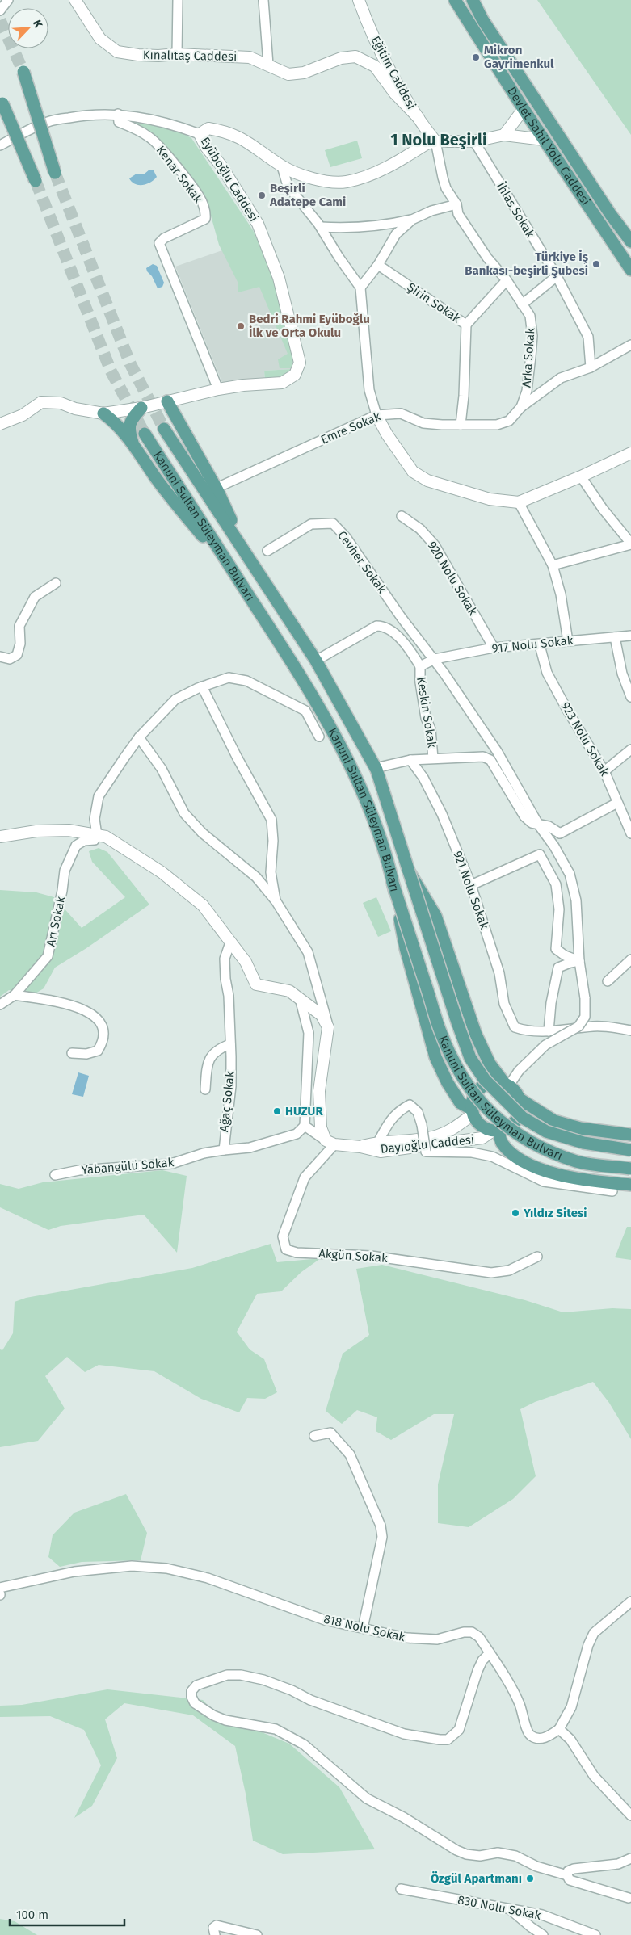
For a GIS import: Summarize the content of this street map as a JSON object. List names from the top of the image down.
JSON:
{
  "streets": {
    "main road": ["Devlet Sahil Yolu Caddesi", "Kanuni Sultan Süleyman Bulvarı"],
    "street": [
      "Kınalıtaş Caddesi",
      "Eğitim Caddesi",
      "Kenar Sokak",
      "Eyüboğlu Caddesi",
      "İhlas Sokak",
      "Şirin Sokak",
      "Arka Sokak",
      "Emre Sokak",
      "Cevher Sokak",
      "920 Nolu Sokak",
      "917 Nolu Sokak",
      "Keskin Sokak",
      "923 Nolu Sokak",
      "921 Nolu Sokak",
      "Arı Sokak",
      "Ağaç Sokak",
      "Dayıoğlu Caddesi",
      "Yabangülü Sokak",
      "Akgün Sokak",
      "818 Nolu Sokak",
      "830 Nolu Sokak"
    ]
  },
  "crossings": [
    ["Kınalıtaş Caddesi", "Eğitim Caddesi"],
    ["Eğitim Caddesi", "Eyüboğlu Caddesi"],
    ["Eğitim Caddesi", "Arka Sokak"],
    ["Devlet Sahil Yolu Caddesi", "Eyüboğlu Caddesi"],
    ["Kenar Sokak", "Eyüboğlu Caddesi"],
    ["Eyüboğlu Caddesi", "İhlas Sokak"],
    ["Eyüboğlu Caddesi", "Arka Sokak"],
    ["İhlas Sokak", "Emre Sokak"],
    ["Şirin Sokak", "Emre Sokak"],
    ["Arka Sokak", "Emre Sokak"],
    ["Cevher Sokak", "917 Nolu Sokak"],
    ["920 Nolu Sokak", "917 Nolu Sokak"],
    ["917 Nolu Sokak", "923 Nolu Sokak"],
    ["Ağaç Sokak", "Yabangülü Sokak"],
    ["Dayıoğlu Caddesi", "Akgün Sokak"]
  ],
  "districts": ["1 Nolu Beşirli"],
  "places": [
    "Mikron Gayrimenkul",
    "Beşirli Adatepe Cami",
    "Türkiye İş Bankası-beşirli Şubesi",
    "Bedri Rahmi Eyüboğlu İlk ve Orta Okulu",
    "HUZUR",
    "Yıldız Sitesi",
    "Özgül Apartmanı"
  ],
  "scale_bar": "100 m",
  "north": "top right"
}
